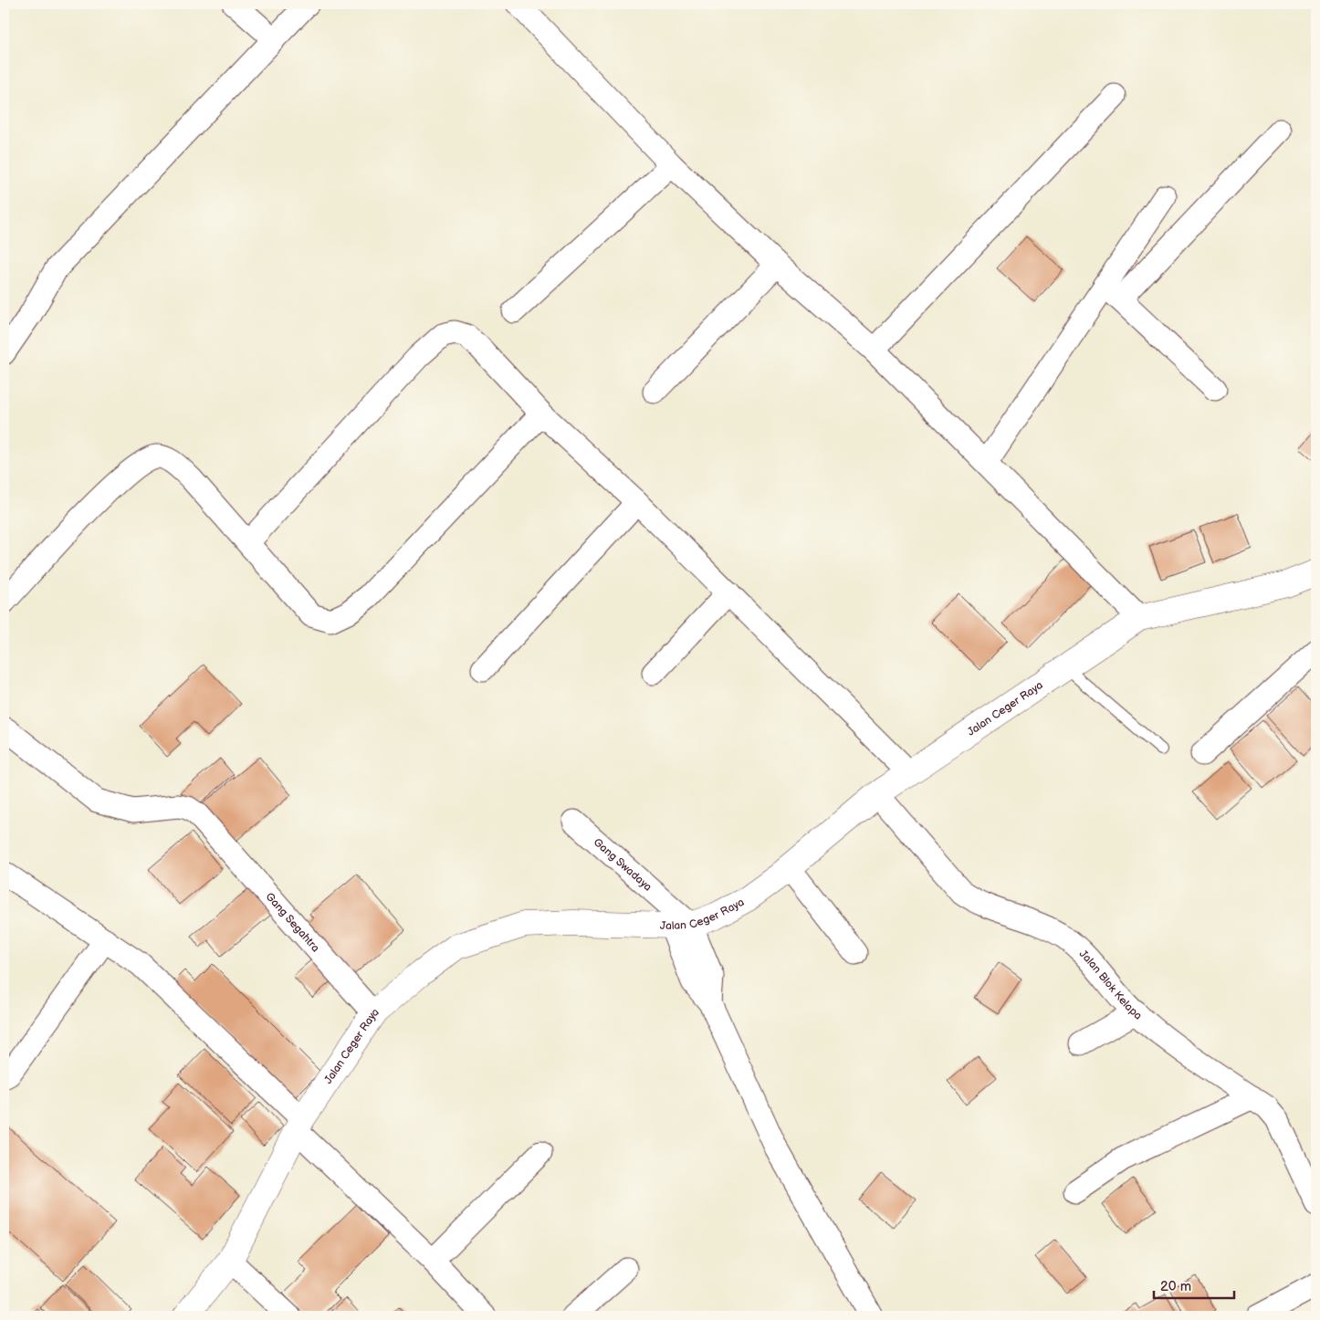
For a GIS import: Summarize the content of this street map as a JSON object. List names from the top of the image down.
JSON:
{
  "streets": {
    "main road": ["Jalan Ceger Raya"],
    "street": ["Gang Swadaya", "Gang Segahtra", "Jalan Blok Kelapa"]
  },
  "crossings": [
    ["Jalan Ceger Raya", "Gang Swadaya"],
    ["Jalan Ceger Raya", "Gang Segahtra"],
    ["Jalan Ceger Raya", "Jalan Blok Kelapa"]
  ],
  "scale_bar": "20 m"
}
